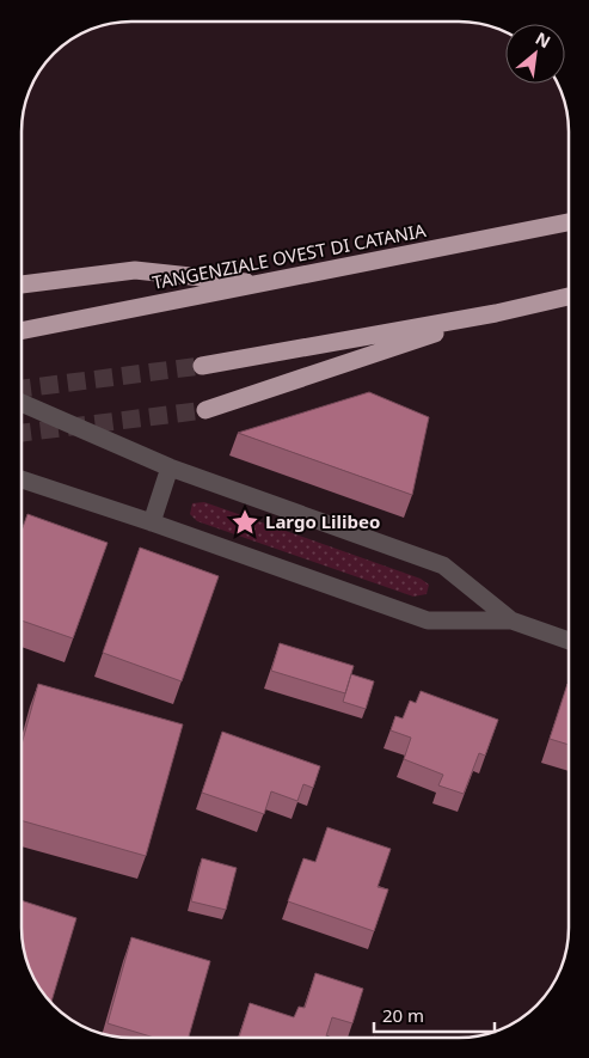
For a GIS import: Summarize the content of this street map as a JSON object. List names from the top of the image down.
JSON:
{
  "streets": {
    "highway": ["TANGENZIALE OVEST DI CATANIA"]
  },
  "places": {
    "place": ["Largo Lilibeo"]
  },
  "scale_bar": "20 m",
  "north": "top right"
}
